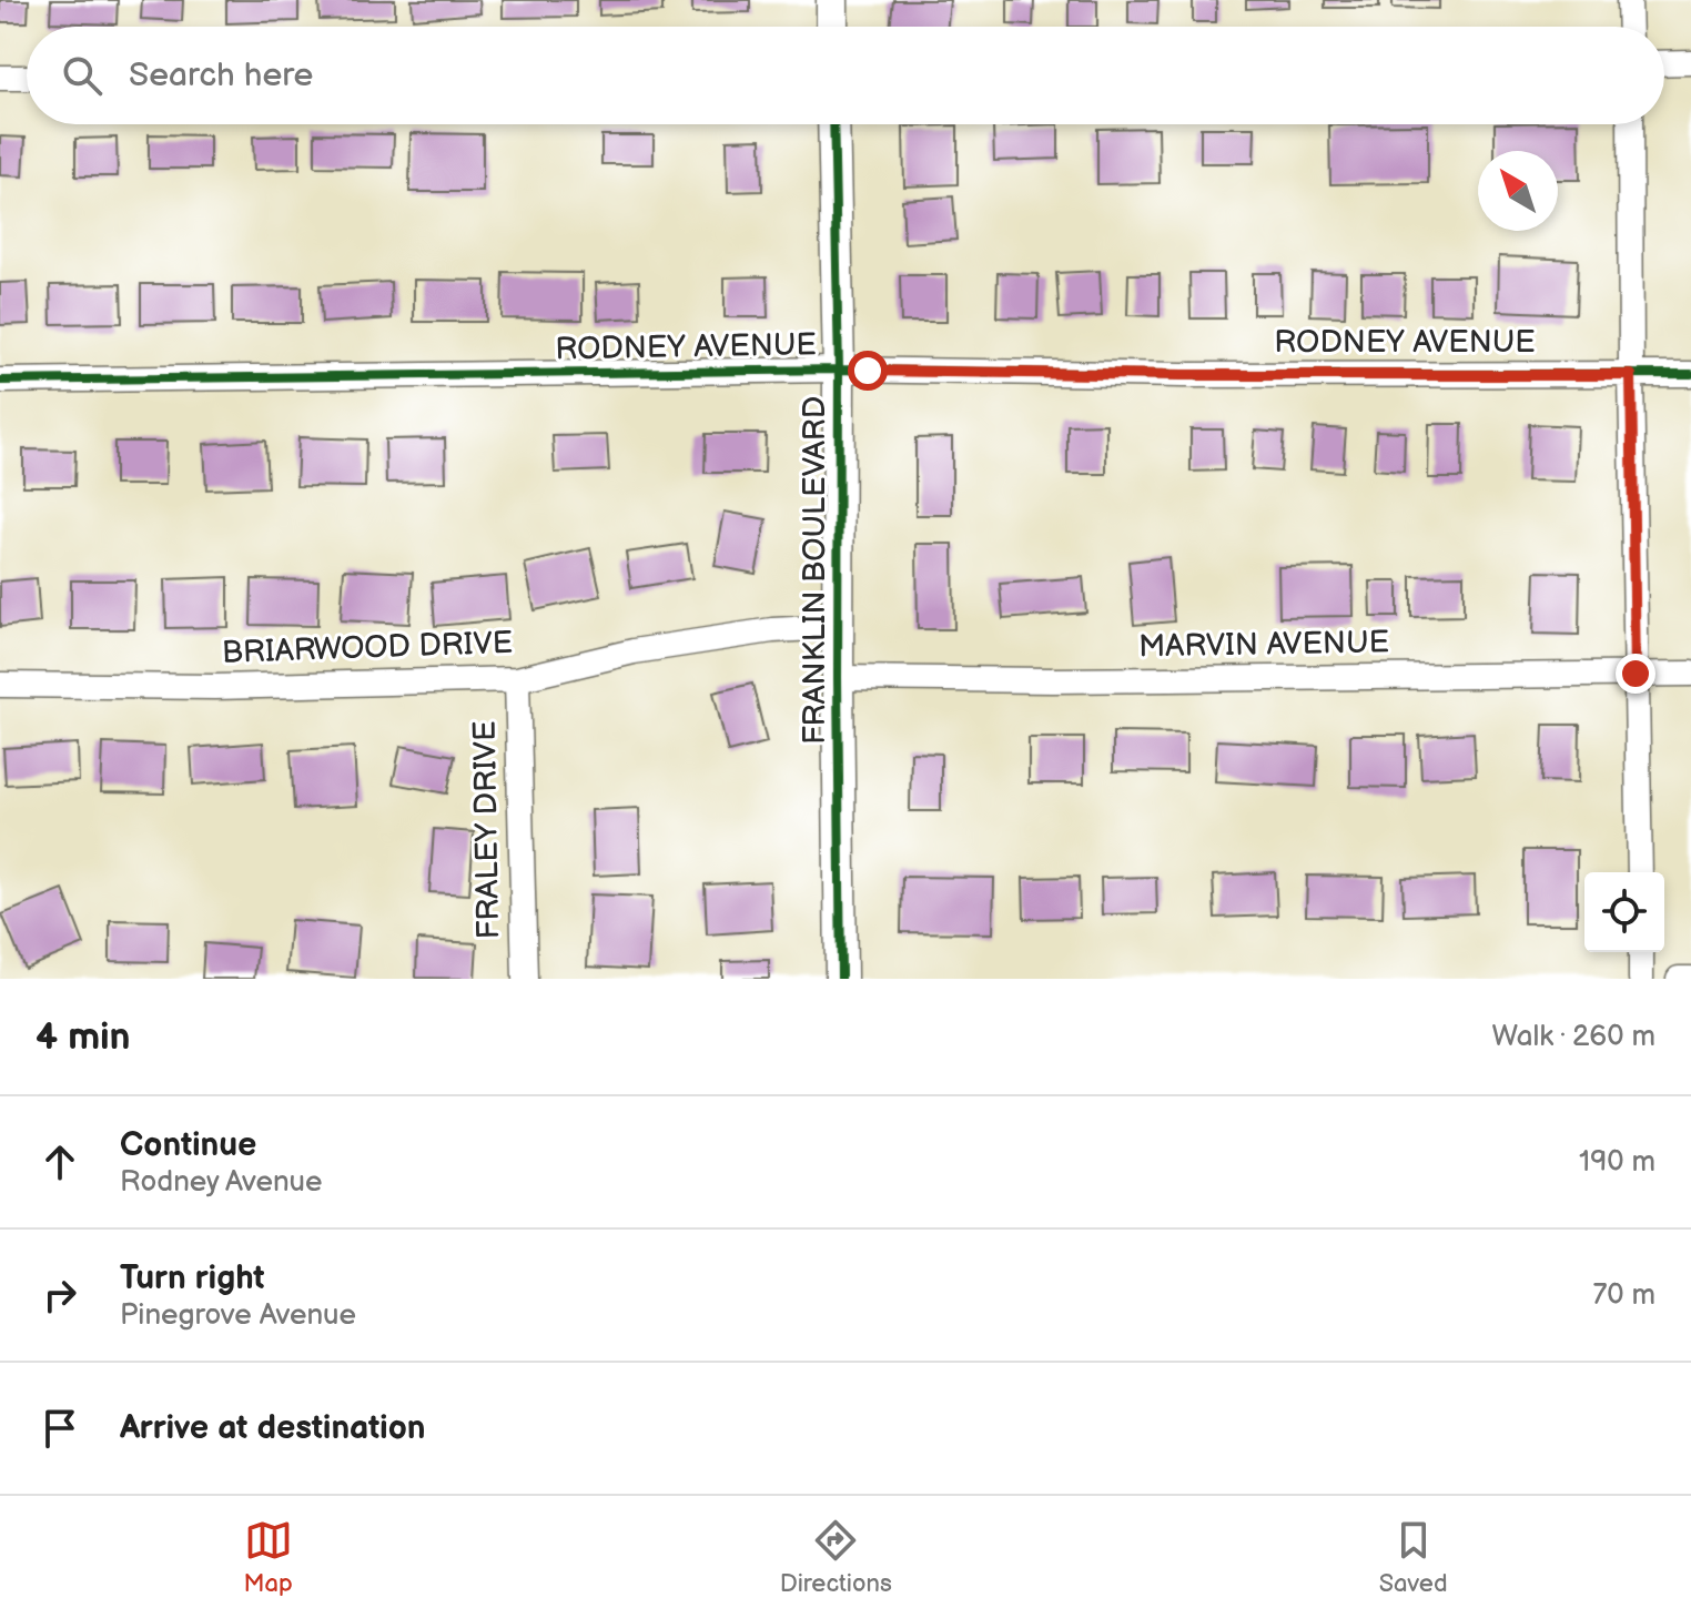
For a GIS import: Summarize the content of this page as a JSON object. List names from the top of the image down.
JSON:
{
  "streets": {
    "street": [
      "RODNEY AVENUE",
      "FRANKLIN BOULEVARD",
      "MARVIN AVENUE",
      "BRIARWOOD DRIVE",
      "FRALEY DRIVE"
    ]
  },
  "crossings": [
    ["RODNEY AVENUE", "FRANKLIN BOULEVARD"],
    ["FRANKLIN BOULEVARD", "MARVIN AVENUE"],
    ["FRANKLIN BOULEVARD", "BRIARWOOD DRIVE"],
    ["BRIARWOOD DRIVE", "FRALEY DRIVE"]
  ],
  "north": "top left",
  "page": {
    "search": "Search here",
    "heading": ["4 min", "Walk · 260 m"],
    "list": [
      ["Continue", "Rodney Avenue", "190 m"],
      ["Turn right", "Pinegrove Avenue", "70 m"],
      "Arrive at destination"
    ],
    "nav": ["Map", "Directions", "Saved"]
  }
}
